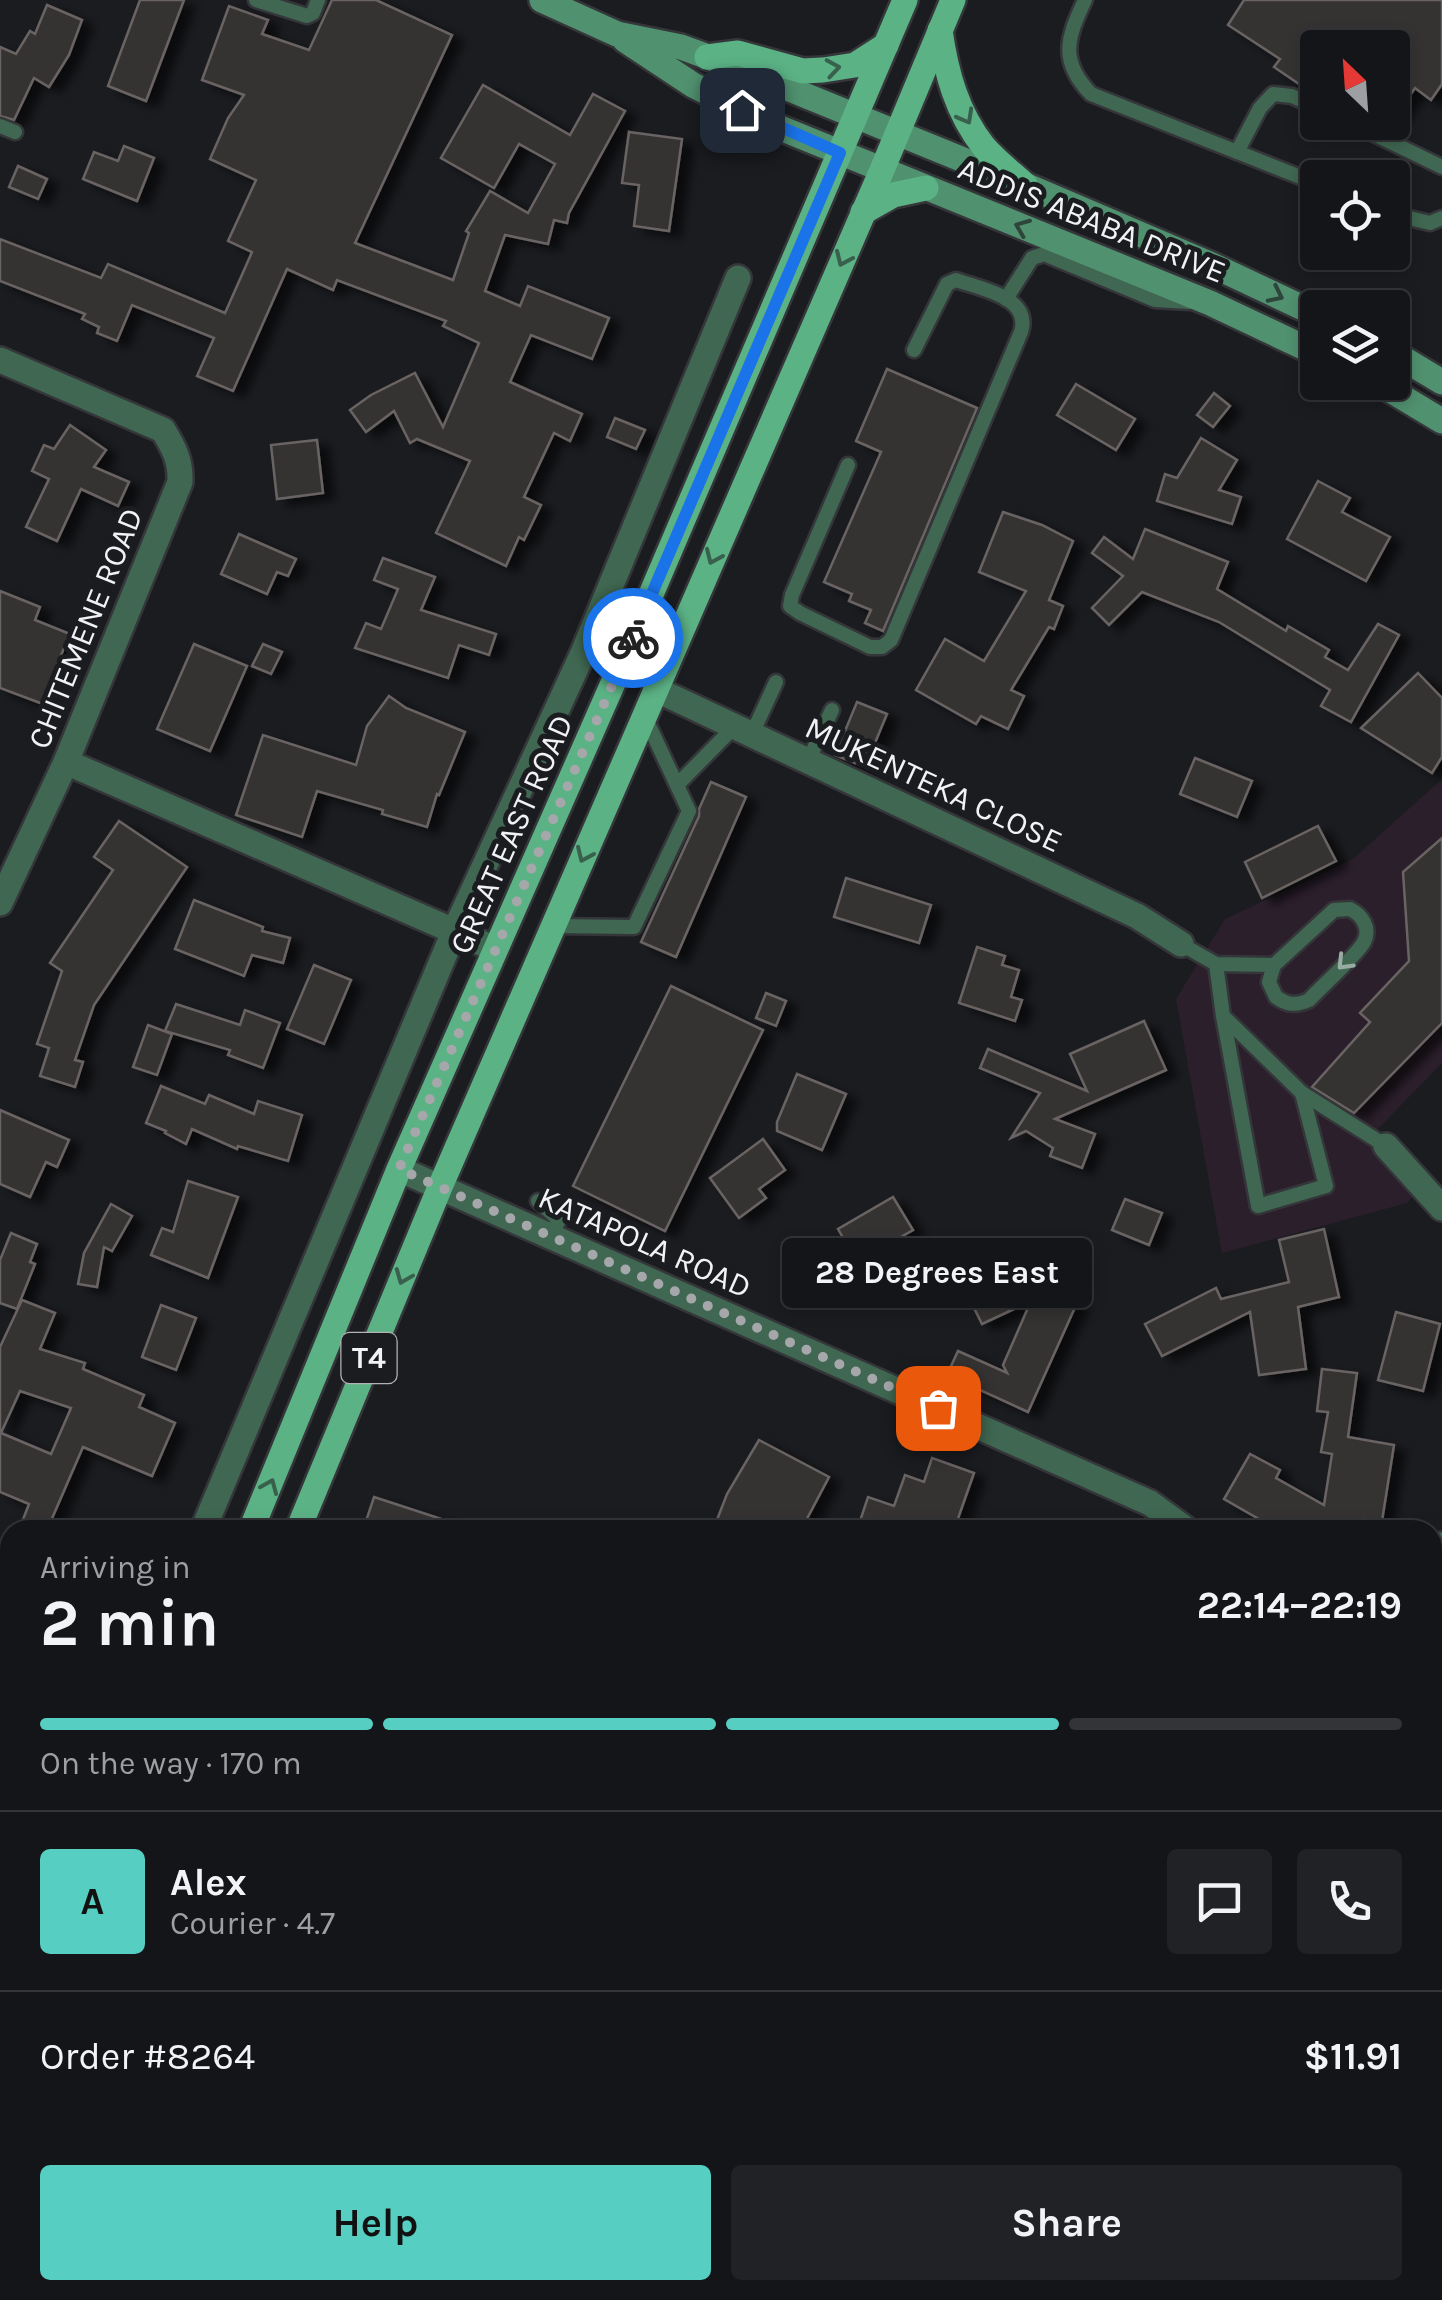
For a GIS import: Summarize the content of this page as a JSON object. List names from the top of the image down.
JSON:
{
  "streets": {
    "main road": ["ADDIS ABABA DRIVE", "GREAT EAST ROAD", "T4"],
    "street": ["CHITEMENE ROAD", "MUKENTEKA CLOSE", "KATAPOLA ROAD"]
  },
  "crossings": [
    ["ADDIS ABABA DRIVE", "GREAT EAST ROAD"],
    ["ADDIS ABABA DRIVE", "T4"],
    ["MUKENTEKA CLOSE", "T4"],
    ["GREAT EAST ROAD", "KATAPOLA ROAD"],
    ["KATAPOLA ROAD", "T4"]
  ],
  "places": ["28 Degrees East"],
  "north": "top left",
  "page": {
    "bubble": "28 Degrees East",
    "heading": ["2 min", "Arriving in", "22:14–22:19"],
    "panel": [
      "Alex",
      "Courier · 4.7",
      "Order #8264",
      "$11.91"
    ],
    "bar": "On the way · 170 m",
    "round": "A",
    "buttons": ["Help", "Share"]
  }
}
